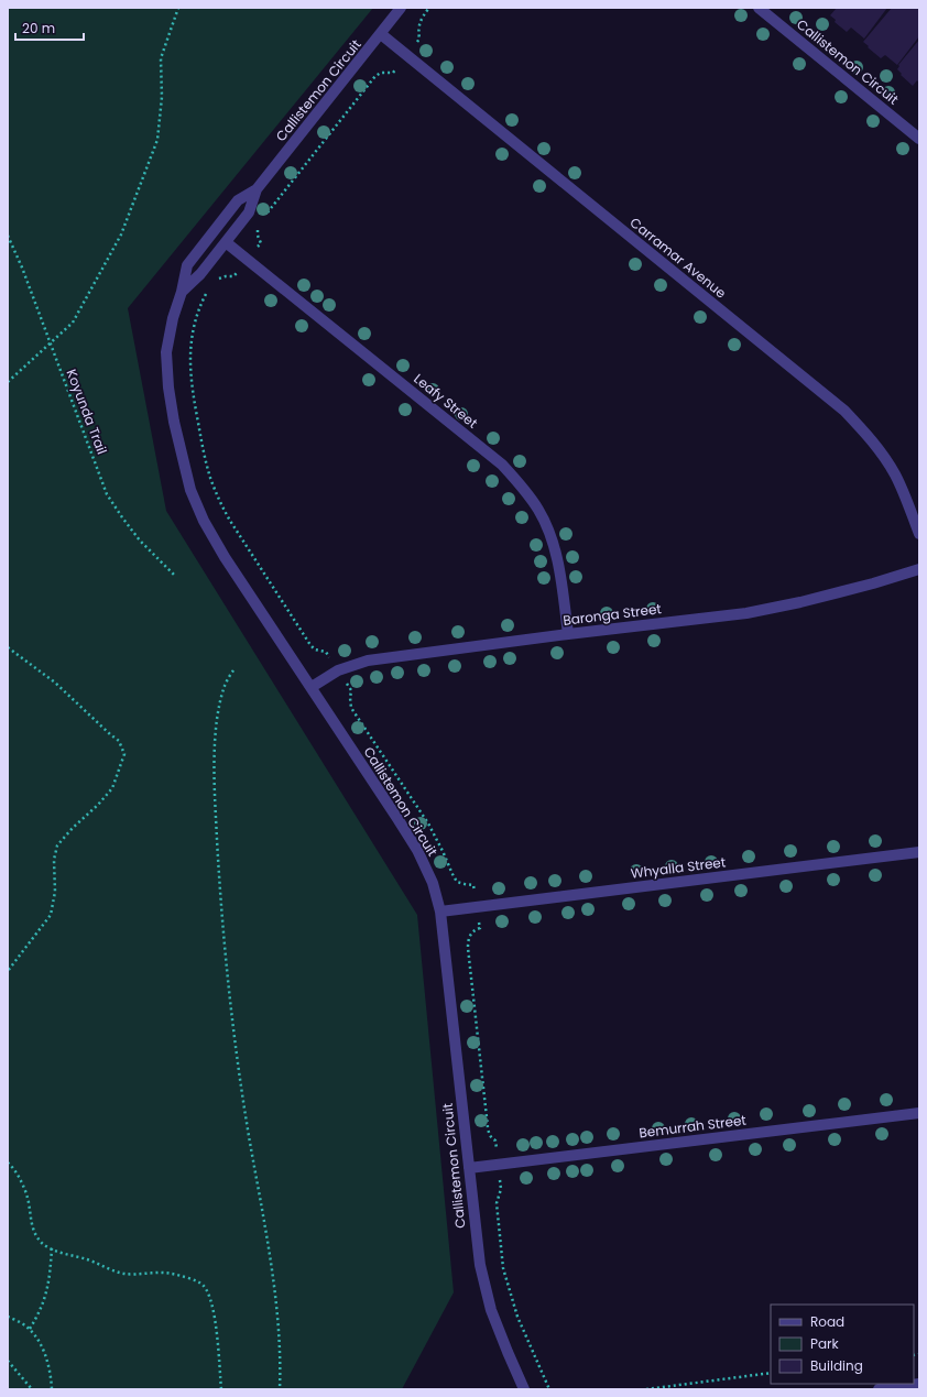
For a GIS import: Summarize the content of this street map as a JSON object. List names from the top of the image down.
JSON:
{
  "streets": {
    "street": [
      "Callistemon Circuit",
      "Carramar Avenue",
      "Leafy Street",
      "Baronga Street",
      "Whyalla Street",
      "Bemurrah Street"
    ],
    "path": ["Koyunda Trail"]
  },
  "crossings": [
    ["Callistemon Circuit", "Carramar Avenue"],
    ["Callistemon Circuit", "Leafy Street"],
    ["Callistemon Circuit", "Baronga Street"],
    ["Callistemon Circuit", "Whyalla Street"],
    ["Callistemon Circuit", "Bemurrah Street"],
    ["Leafy Street", "Baronga Street"]
  ],
  "legend": ["Road", "Park", "Building"],
  "scale_bar": "20 m"
}
